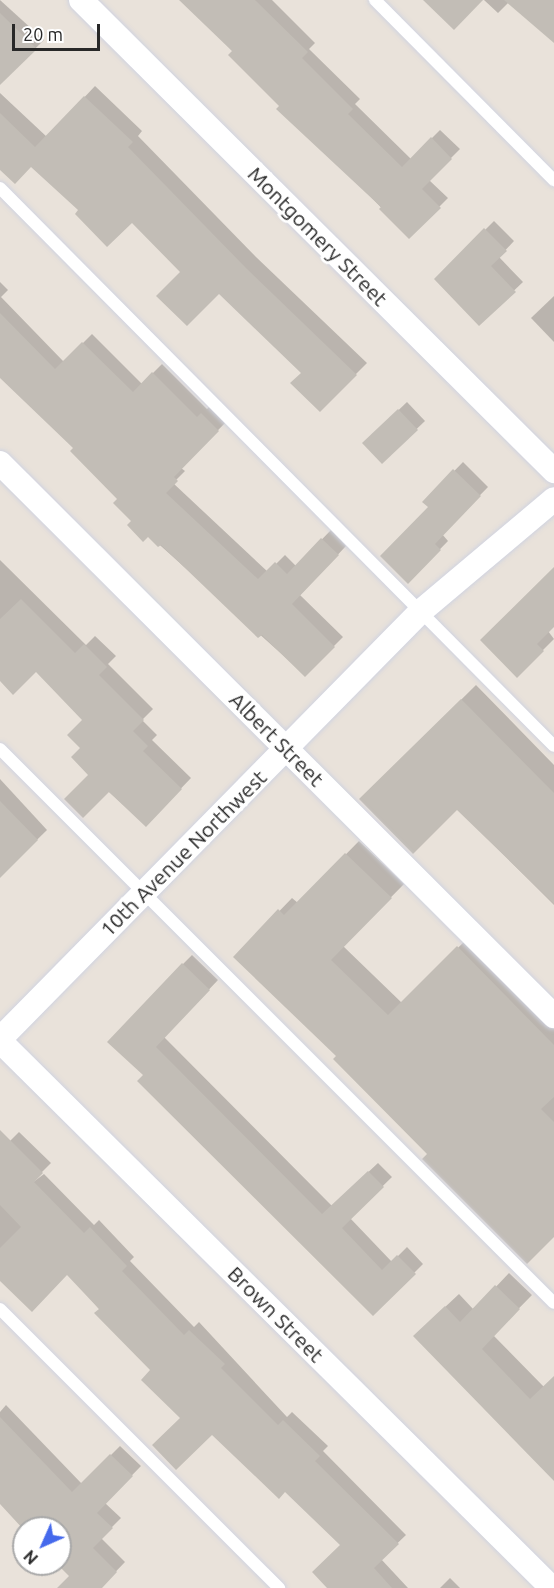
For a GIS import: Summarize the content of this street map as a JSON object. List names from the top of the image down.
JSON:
{
  "streets": {
    "street": [
      "Montgomery Street",
      "Albert Street",
      "10th Avenue Northwest",
      "Brown Street"
    ]
  },
  "crossings": [
    ["Albert Street", "10th Avenue Northwest"],
    ["10th Avenue Northwest", "Brown Street"]
  ],
  "scale_bar": "20 m",
  "north": "bottom left"
}
